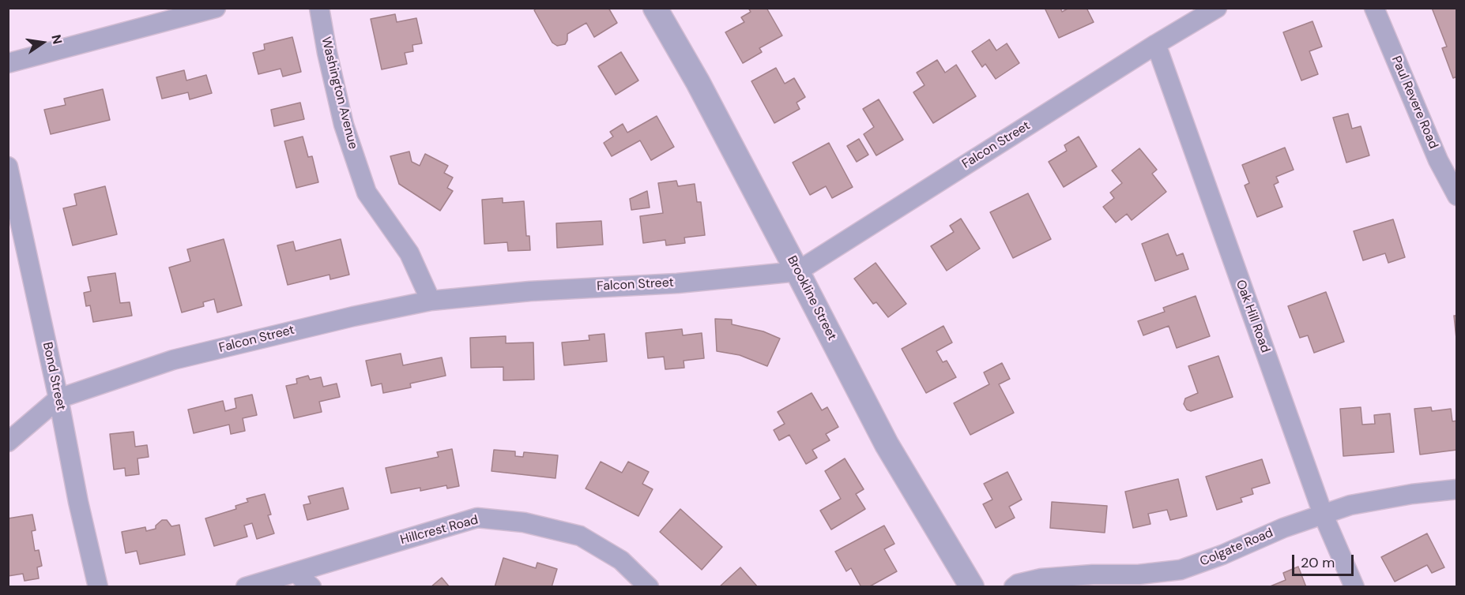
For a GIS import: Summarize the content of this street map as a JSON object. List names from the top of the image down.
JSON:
{
  "streets": {
    "street": [
      "Washington Avenue",
      "Paul Revere Road",
      "Falcon Street",
      "Brookline Street",
      "Oak Hill Road",
      "Bond Street",
      "Hillcrest Road",
      "Colgate Road"
    ]
  },
  "crossings": [
    ["Washington Avenue", "Falcon Street"],
    ["Falcon Street", "Brookline Street"],
    ["Falcon Street", "Oak Hill Road"],
    ["Falcon Street", "Bond Street"],
    ["Oak Hill Road", "Colgate Road"]
  ],
  "scale_bar": "20 m",
  "north": "right"
}
